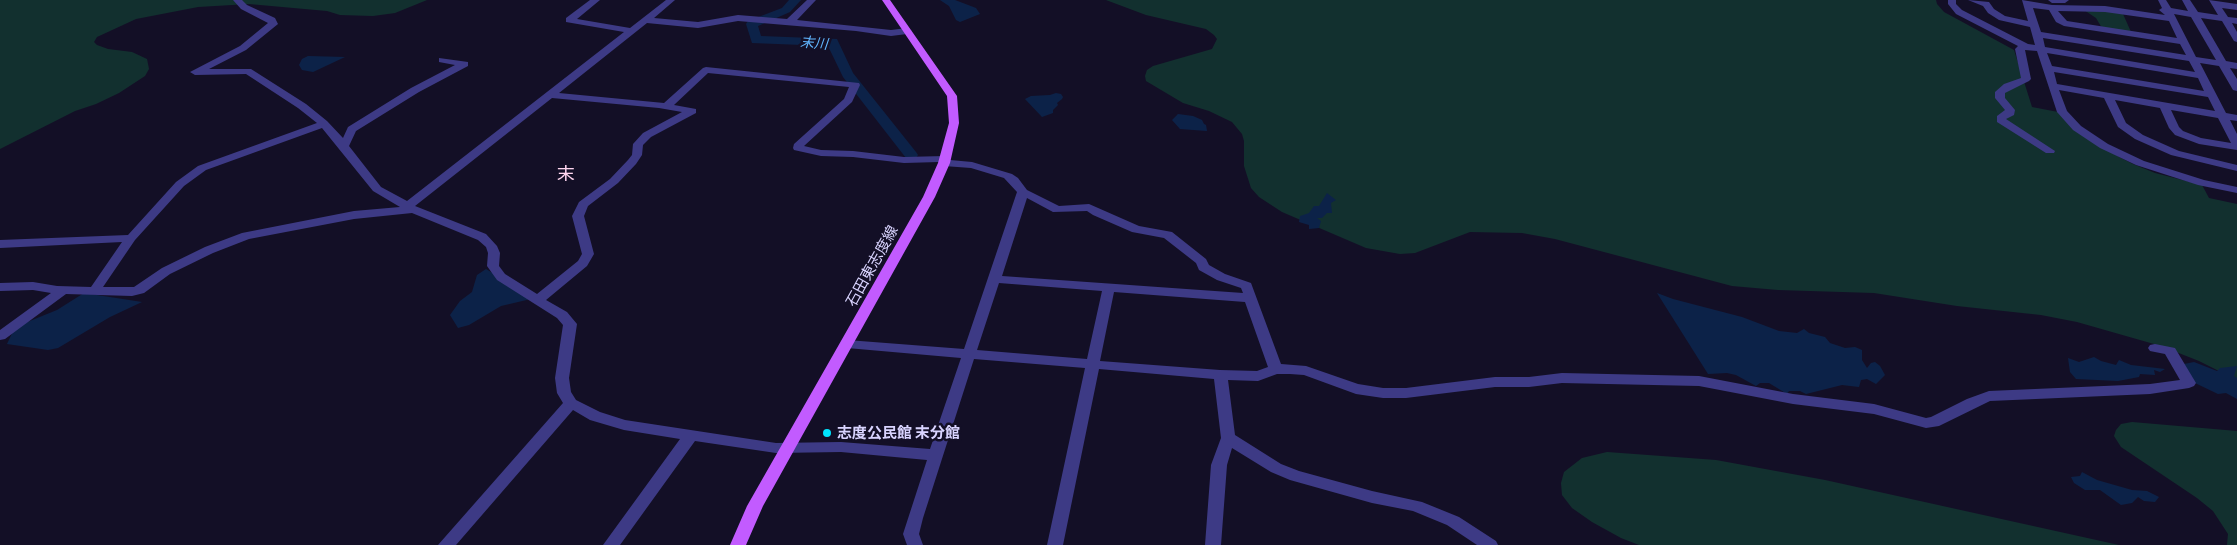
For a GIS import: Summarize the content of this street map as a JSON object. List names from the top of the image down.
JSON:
{
  "streets": {
    "main road": ["石田東志度線"]
  },
  "districts": ["末"],
  "water": ["末川"],
  "places": ["志度公民館 末分館"]
}
